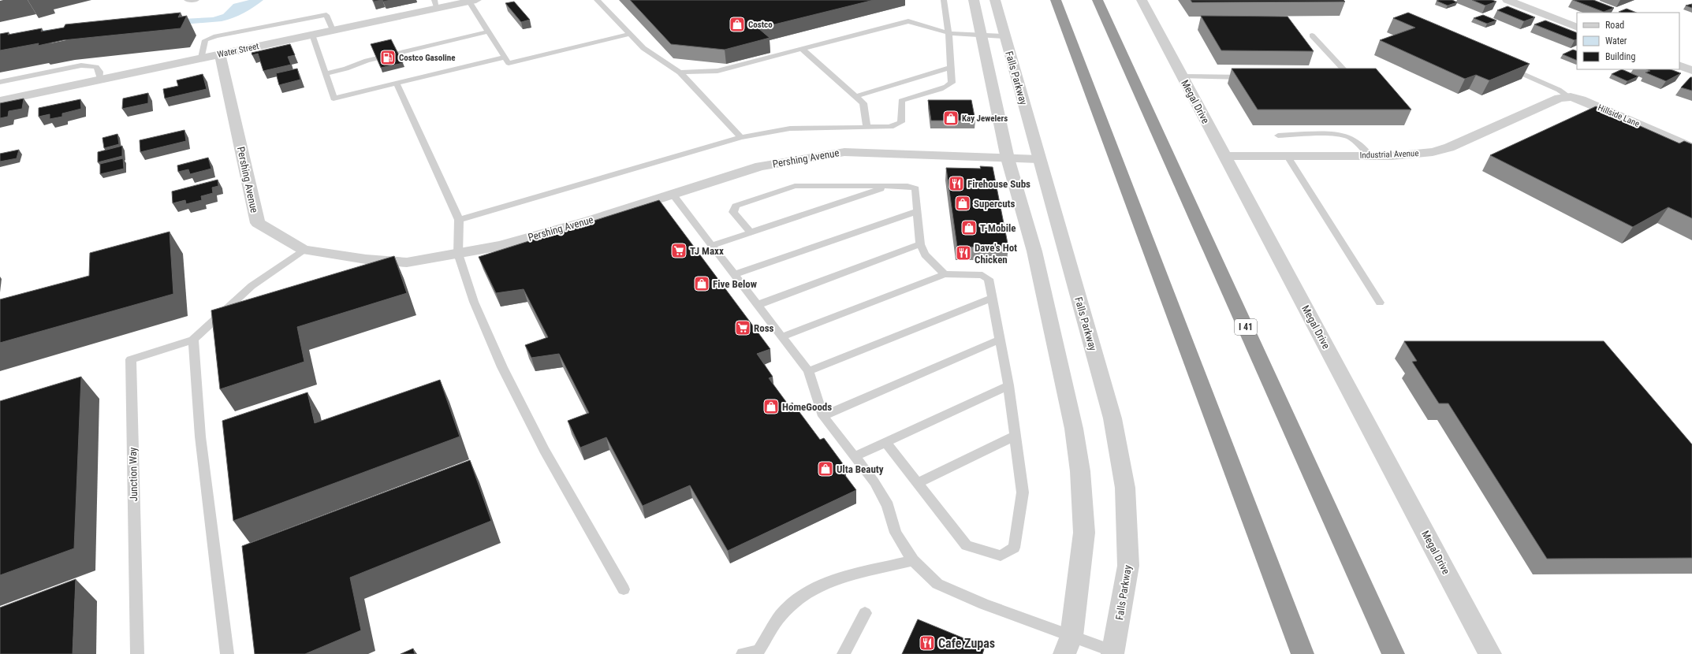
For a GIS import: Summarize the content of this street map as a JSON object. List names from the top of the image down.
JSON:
{
  "streets": {
    "highway": ["I 41"],
    "street": [
      "Water Street",
      "Falls Parkway",
      "Megal Drive",
      "Hillside Lane",
      "Industrial Avenue",
      "Pershing Avenue"
    ],
    "lane": ["Junction Way"]
  },
  "crossings": [
    ["Water Street", "Pershing Avenue"],
    ["Falls Parkway", "Pershing Avenue"],
    ["Megal Drive", "Industrial Avenue"],
    ["Hillside Lane", "Industrial Avenue"],
    ["Pershing Avenue", "Junction Way"]
  ],
  "places": {
    "shop": [
      "Costco",
      "Kay Jewelers",
      "Supercuts",
      "T-Mobile",
      "Five Below",
      "HomeGoods",
      "Ulta Beauty"
    ],
    "fuel station": ["Costco Gasoline"],
    "restaurant": ["Firehouse Subs", "Dave's Hot Chicken", "Cafe Zupas"],
    "supermarket": ["TJ Maxx", "Ross"]
  },
  "legend": ["Road", "Water", "Building"]
}
